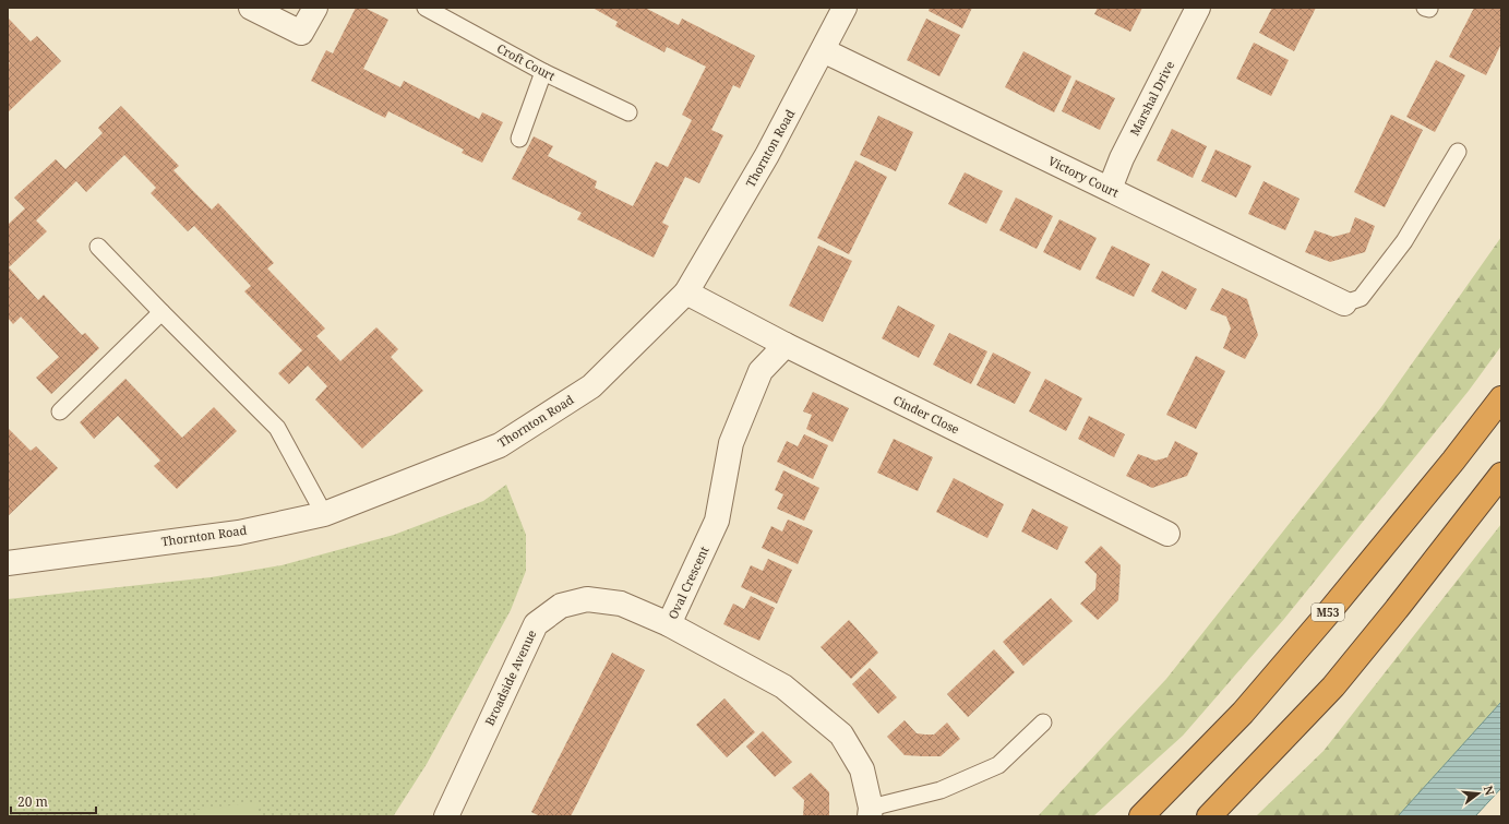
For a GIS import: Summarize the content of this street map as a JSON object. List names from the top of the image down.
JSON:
{
  "streets": {
    "highway": ["M53"],
    "street": [
      "Marshal Drive",
      "Thornton Road",
      "Victory Court",
      "Cinder Close",
      "Oval Crescent",
      "Broadside Avenue"
    ],
    "lane": ["Croft Court"]
  },
  "crossings": [
    ["Marshal Drive", "Victory Court"],
    ["Thornton Road", "Victory Court"],
    ["Thornton Road", "Cinder Close"],
    ["Cinder Close", "Oval Crescent"],
    ["Oval Crescent", "Broadside Avenue"]
  ],
  "scale_bar": "20 m",
  "north": "right"
}
